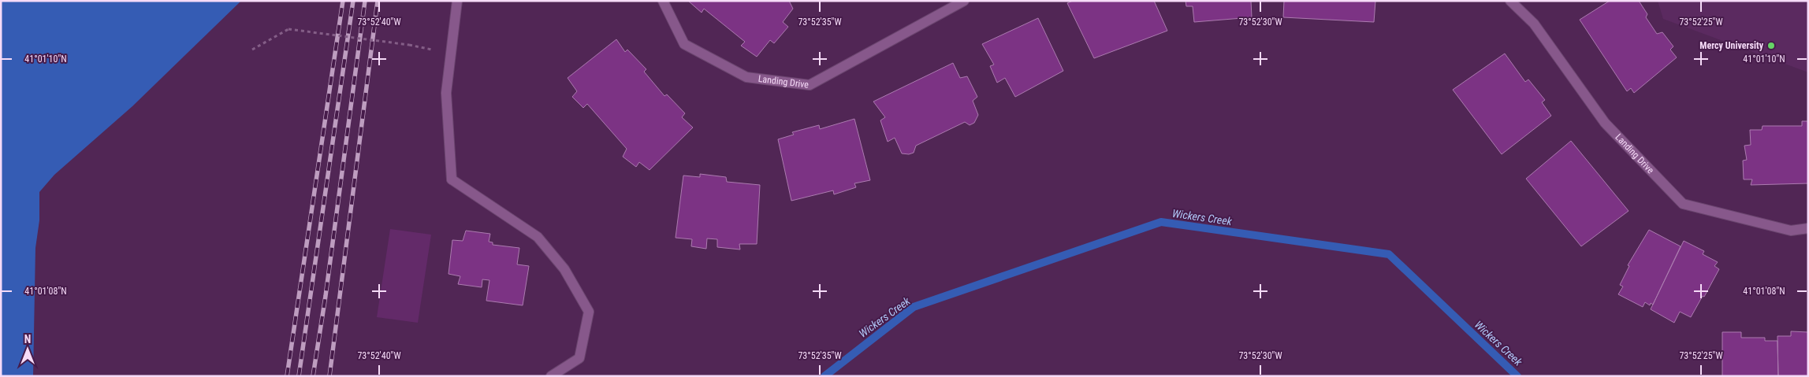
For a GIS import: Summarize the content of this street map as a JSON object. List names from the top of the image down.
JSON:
{
  "streets": {
    "street": ["Landing Drive"]
  },
  "water": ["Wickers Creek"],
  "places": ["Mercy University"],
  "north": "top",
  "coordinates": [
    "73°52'40\"W",
    "73°52'35\"W",
    "73°52'30\"W",
    "73°52'25\"W",
    "41°01'10\"N",
    "41°01'08\"N"
  ]
}
